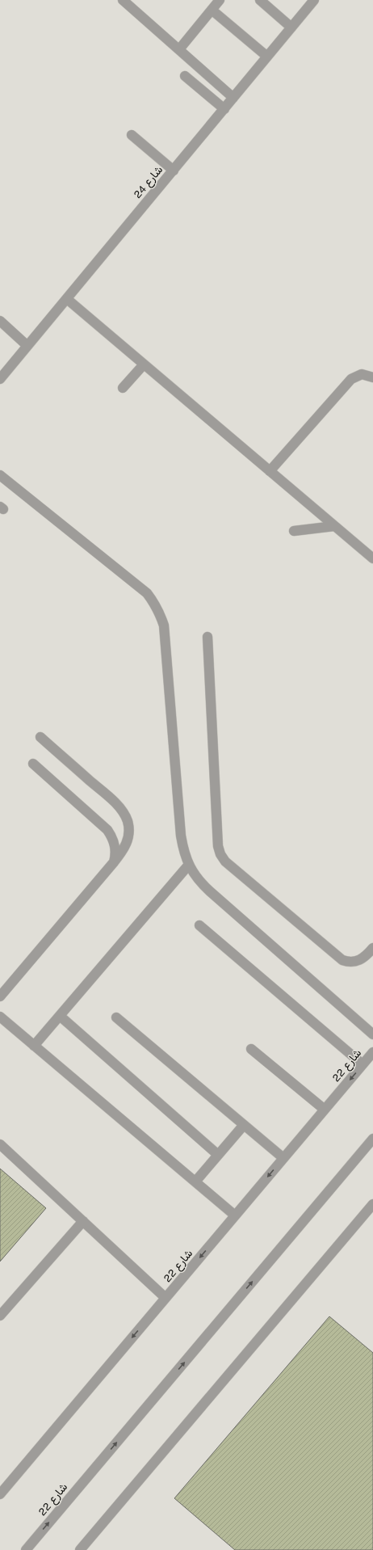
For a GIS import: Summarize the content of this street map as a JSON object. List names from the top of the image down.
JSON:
{
  "streets": {
    "street": ["شارع 24", "شارع 22"]
  }
}
